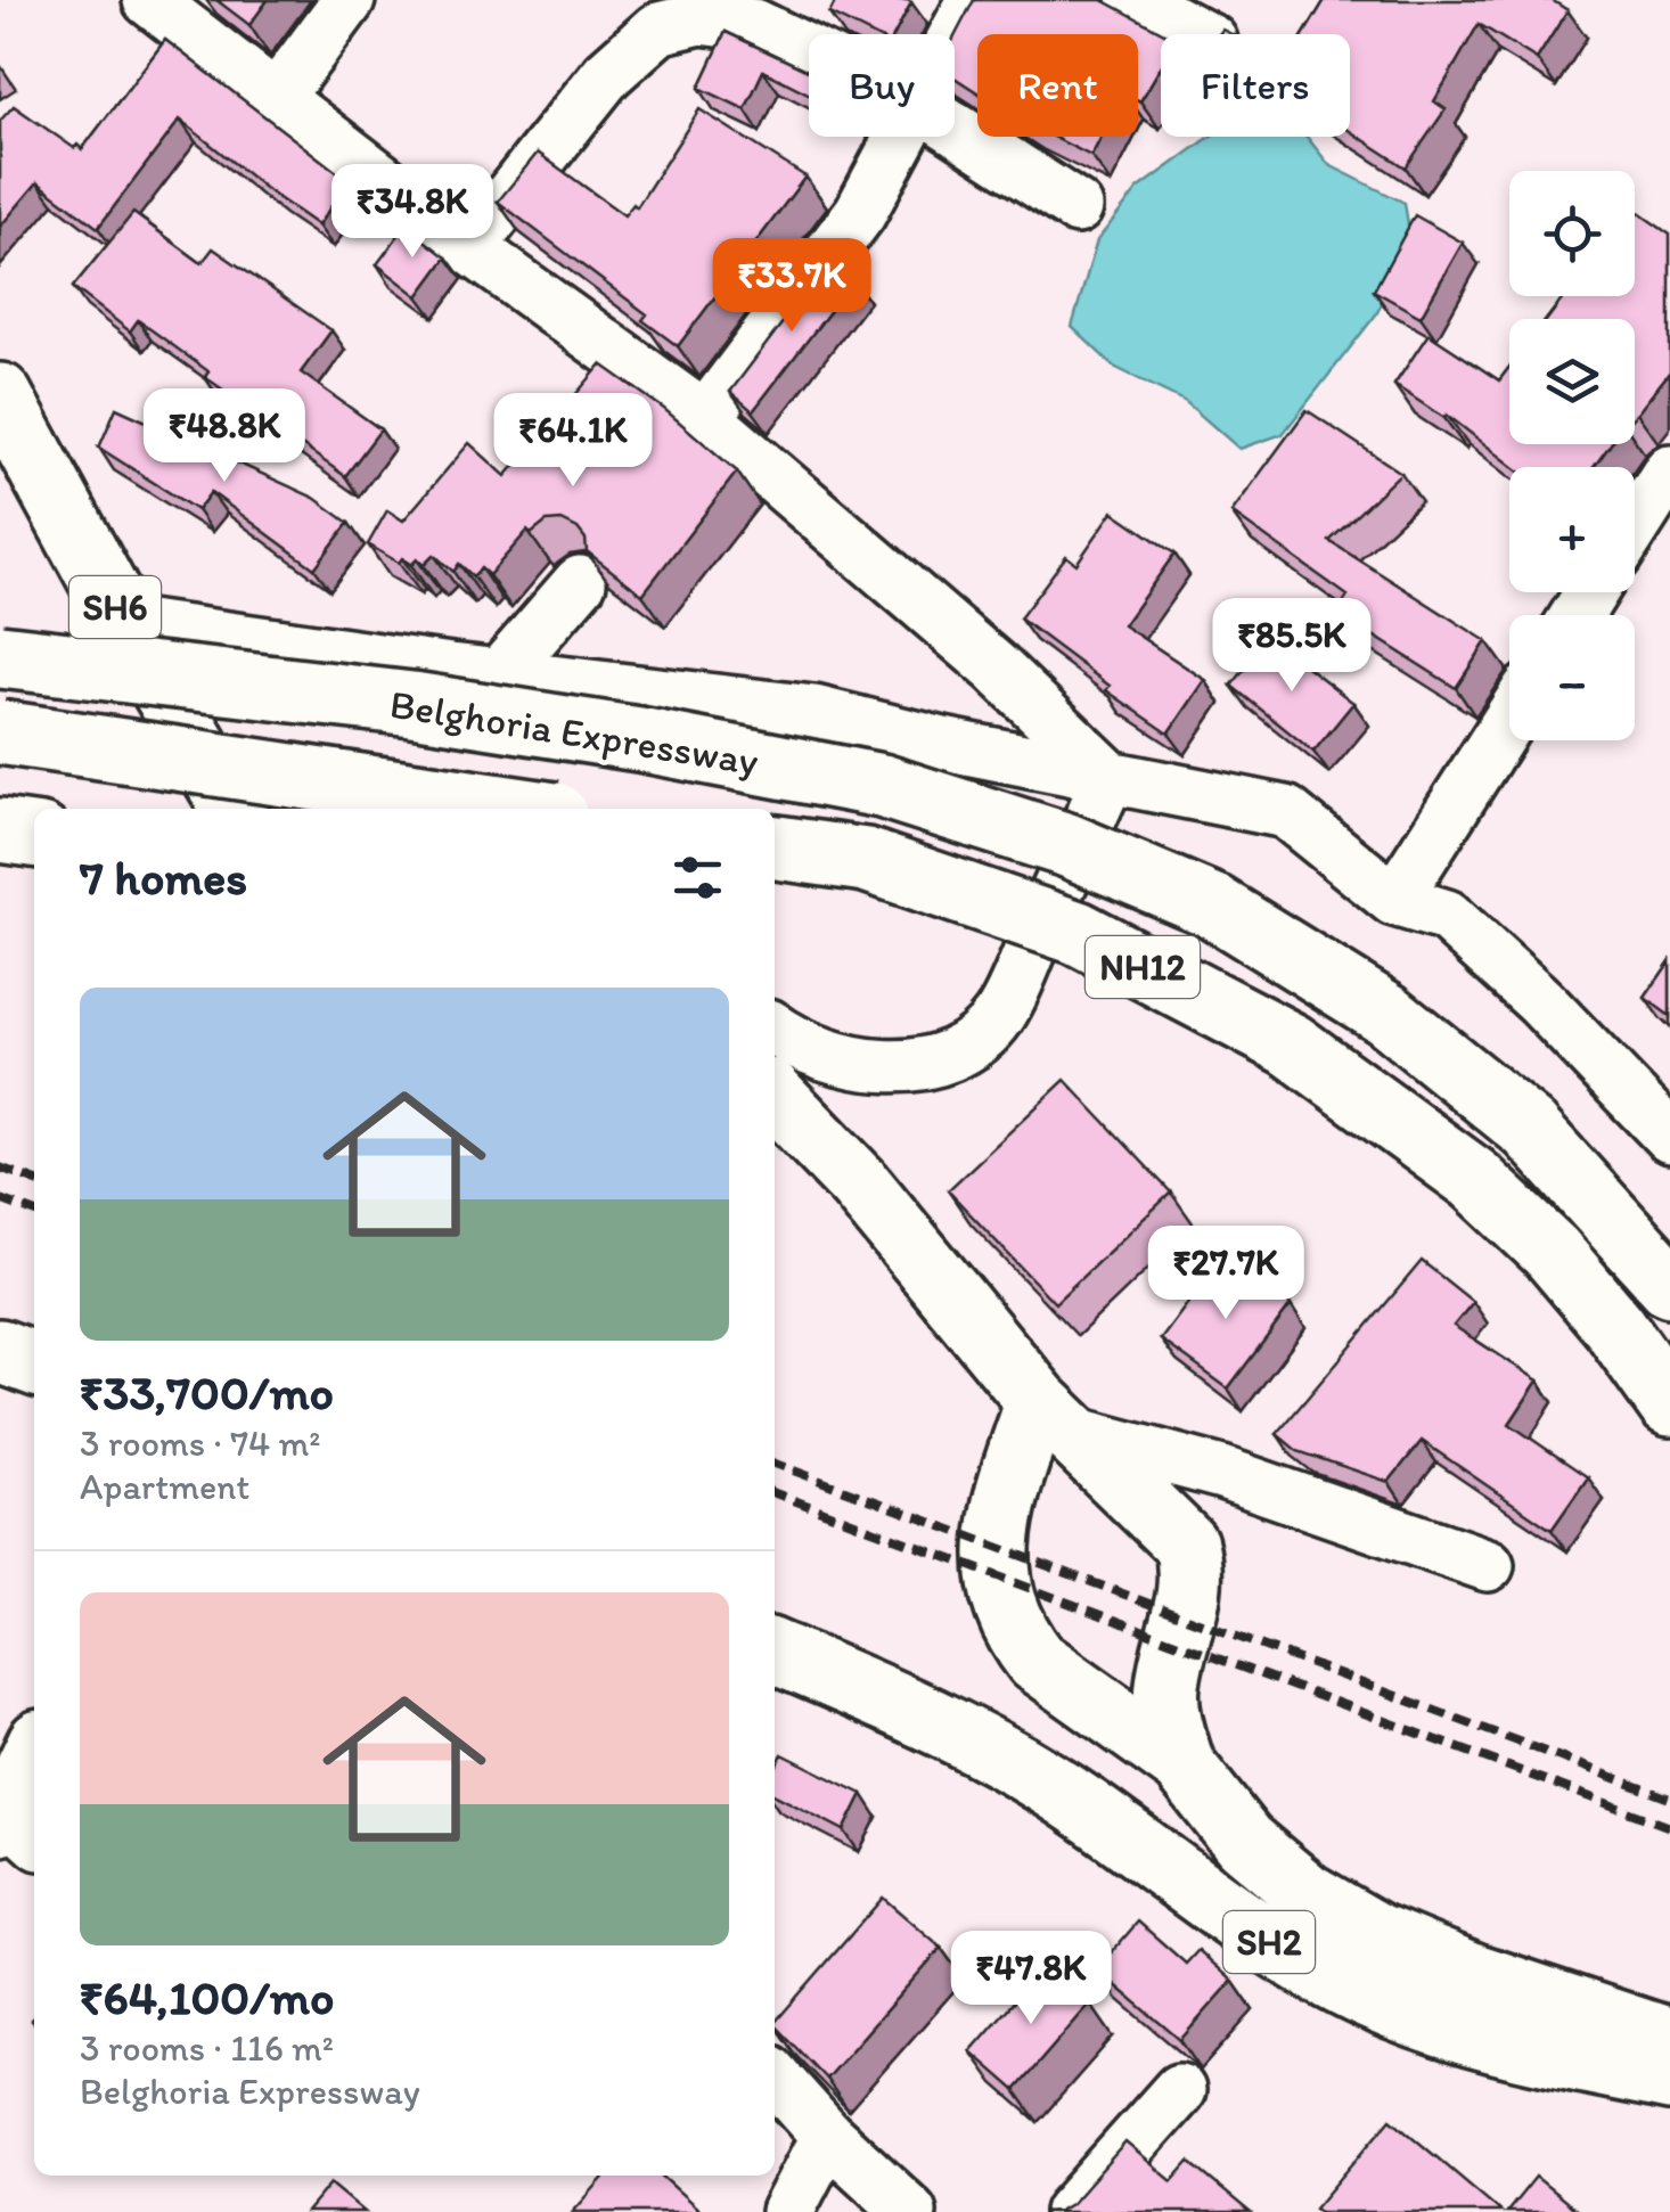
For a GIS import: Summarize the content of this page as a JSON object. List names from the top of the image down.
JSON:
{
  "streets": {
    "main road": [
      "SH6",
      "Belghoria Expressway",
      "NH12",
      "SH2"
    ]
  },
  "page": {
    "chip": ["Buy", "Rent", "Filters"],
    "price": [
      "₹34.8K",
      "₹33.7K",
      "₹48.8K",
      "₹64.1K",
      "₹85.5K",
      "₹27.7K",
      "₹47.8K"
    ],
    "map_buttons": ["+", "−"],
    "heading": "7 homes",
    "list": [
      {
        "name": "₹33,700/mo",
        "note": "3 rooms · 74 m² · Apartment"
      },
      {
        "name": "₹64,100/mo",
        "note": "3 rooms · 116 m² · Belghoria Expressway"
      }
    ]
  }
}
